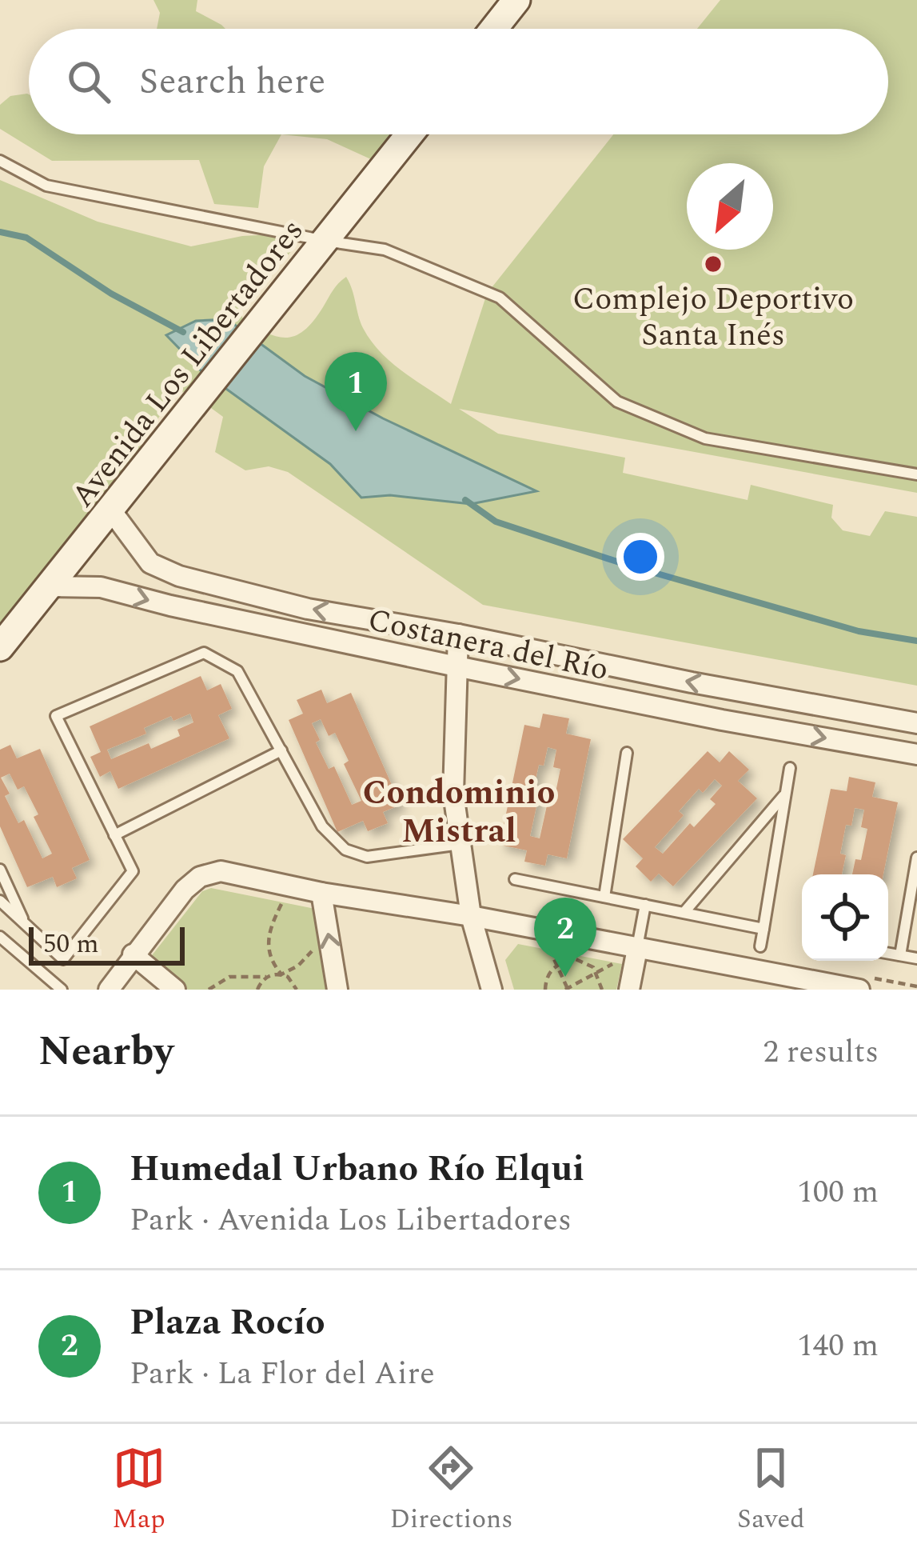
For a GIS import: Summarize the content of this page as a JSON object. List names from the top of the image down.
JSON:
{
  "streets": {
    "main road": ["Avenida Los Libertadores"],
    "street": ["Costanera del Río"]
  },
  "crossings": [
    ["Avenida Los Libertadores", "Costanera del Río"]
  ],
  "districts": ["Condominio Mistral"],
  "places": ["Complejo Deportivo Santa Inés"],
  "scale_bar": "50 m",
  "north": "bottom left",
  "page": {
    "search": "Search here",
    "pins": ["1", "2"],
    "scale": "50 m",
    "heading": ["Nearby", "2 results"],
    "list": [
      {
        "mark": "1",
        "name": "Humedal Urbano Río Elqui",
        "note": "Park · Avenida Los Libertadores",
        "value": "100 m"
      },
      {
        "mark": "2",
        "name": "Plaza Rocío",
        "note": "Park · La Flor del Aire",
        "value": "140 m"
      }
    ],
    "nav": ["Map", "Directions", "Saved"]
  }
}
